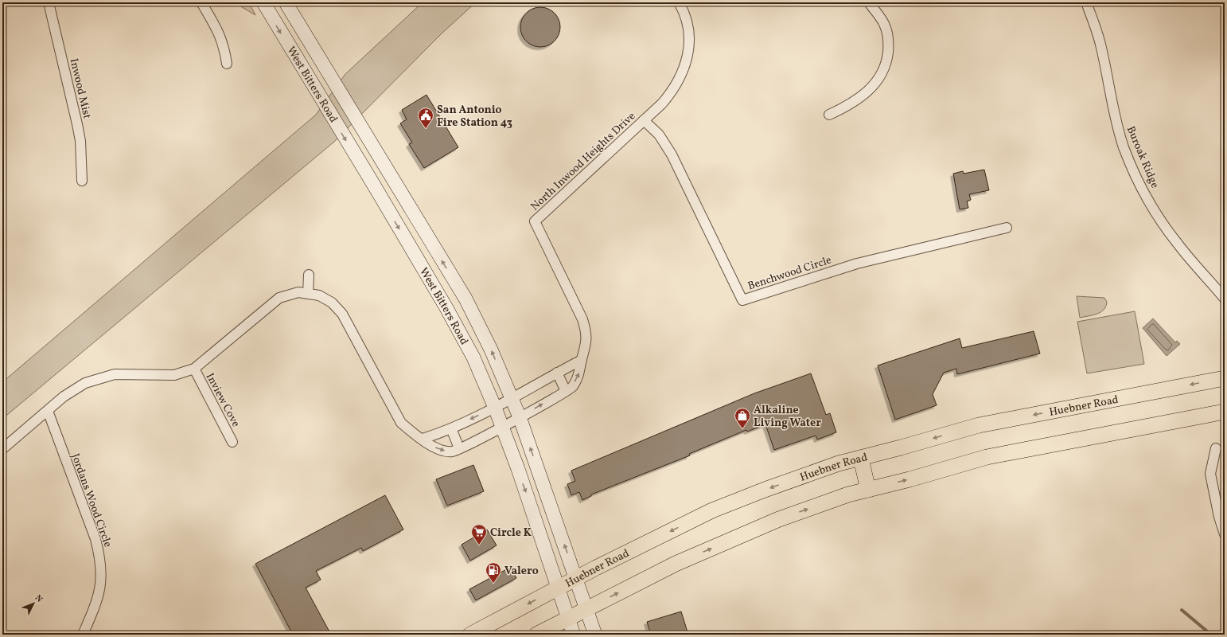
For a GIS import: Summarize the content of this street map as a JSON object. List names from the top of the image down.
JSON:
{
  "streets": {
    "main road": ["West Bitters Road", "Huebner Road"],
    "street": [
      "Inwood Mist",
      "Buroak Ridge",
      "North Inwood Heights Drive",
      "Benchwood Circle",
      "Inview Cove",
      "Jordans Wood Circle"
    ]
  },
  "crossings": [
    ["West Bitters Road", "North Inwood Heights Drive"],
    ["West Bitters Road", "Huebner Road"],
    ["North Inwood Heights Drive", "Benchwood Circle"],
    ["North Inwood Heights Drive", "Inview Cove"]
  ],
  "places": {
    "public building": ["San Antonio Fire Station 43"],
    "shop": ["Alkaline Living Water"],
    "supermarket": ["Circle K"],
    "fuel station": ["Valero"]
  },
  "north": "top right"
}
